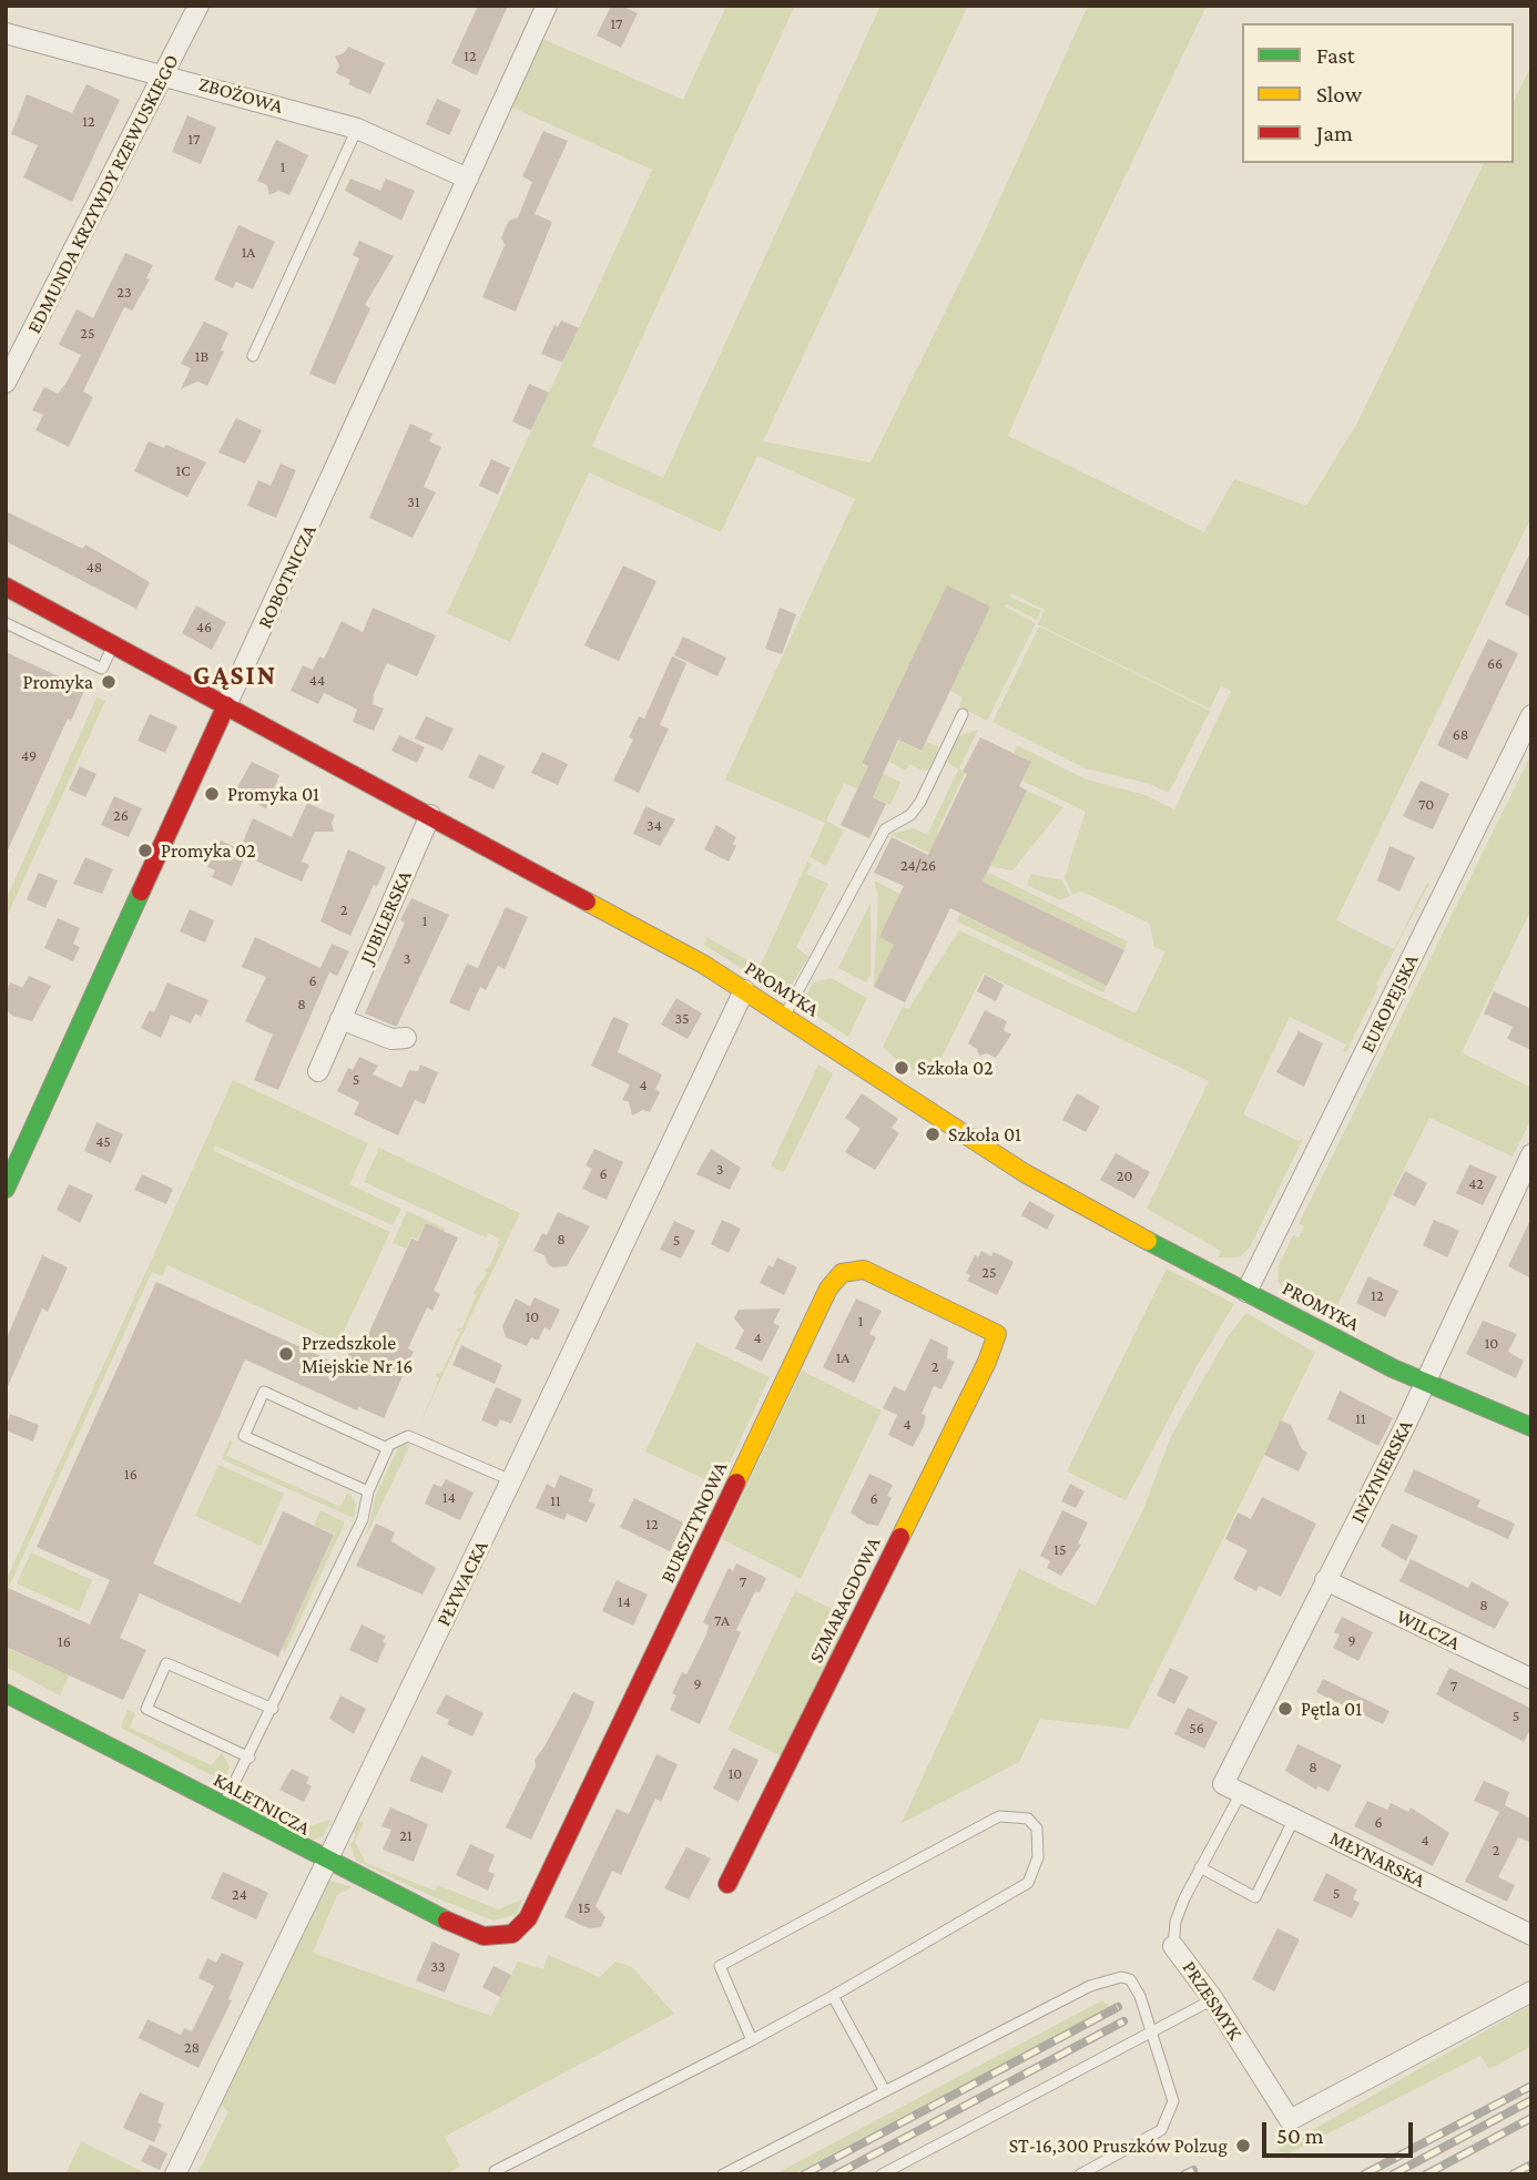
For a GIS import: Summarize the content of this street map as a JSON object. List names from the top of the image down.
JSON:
{
  "streets": {
    "street": [
      "ZBOŻOWA",
      "EDMUNDA KRZYWDY RZEWUSKIEGO",
      "ROBOTNICZA",
      "JUBILERSKA",
      "PROMYKA",
      "EUROPEJSKA",
      "INŻYNIERSKA",
      "BURSZTYNOWA",
      "PŁYWACKA",
      "SZMARAGDOWA",
      "WILCZA",
      "KALETNICZA",
      "MŁYNARSKA",
      "PRZESMYK"
    ]
  },
  "crossings": [
    ["ZBOŻOWA", "EDMUNDA KRZYWDY RZEWUSKIEGO"],
    ["ZBOŻOWA", "ROBOTNICZA"],
    ["ROBOTNICZA", "PROMYKA"],
    ["JUBILERSKA", "PROMYKA"],
    ["PROMYKA", "EUROPEJSKA"],
    ["PROMYKA", "INŻYNIERSKA"],
    ["PROMYKA", "PŁYWACKA"],
    ["INŻYNIERSKA", "WILCZA"],
    ["INŻYNIERSKA", "MŁYNARSKA"],
    ["INŻYNIERSKA", "PRZESMYK"],
    ["BURSZTYNOWA", "SZMARAGDOWA"],
    ["BURSZTYNOWA", "KALETNICZA"],
    ["PŁYWACKA", "KALETNICZA"],
    ["MŁYNARSKA", "PRZESMYK"]
  ],
  "districts": ["GĄSIN"],
  "places": [
    "Promyka",
    "Promyka 01",
    "Promyka 02",
    "Szkoła 02",
    "Szkoła 01",
    "Przedszkole Miejskie Nr 16",
    "Pętla 01",
    "ST-16,300 Pruszków Polzug"
  ],
  "house_numbers": [
    "17",
    "12",
    "12",
    "17",
    "1",
    "1A",
    "23",
    "25",
    "1B",
    "1C",
    "31",
    "48",
    "46",
    "66",
    "44",
    "68",
    "49",
    "70",
    "26",
    "34",
    "24/26",
    "2",
    "1",
    "3",
    "6",
    "8",
    "35",
    "5",
    "4",
    "45",
    "3",
    "6",
    "20",
    "42",
    "8",
    "5",
    "25",
    "12",
    "10",
    "1",
    "4",
    "10",
    "1A",
    "2",
    "11",
    "4",
    "16",
    "14",
    "6",
    "11",
    "12",
    "15",
    "7",
    "14",
    "8",
    "7A",
    "9",
    "16",
    "9",
    "7",
    "5",
    "56",
    "8",
    "10",
    "6",
    "21",
    "4",
    "2",
    "5",
    "24",
    "15",
    "33",
    "28"
  ],
  "legend": ["Fast", "Slow", "Jam"],
  "scale_bar": "50 m"
}
